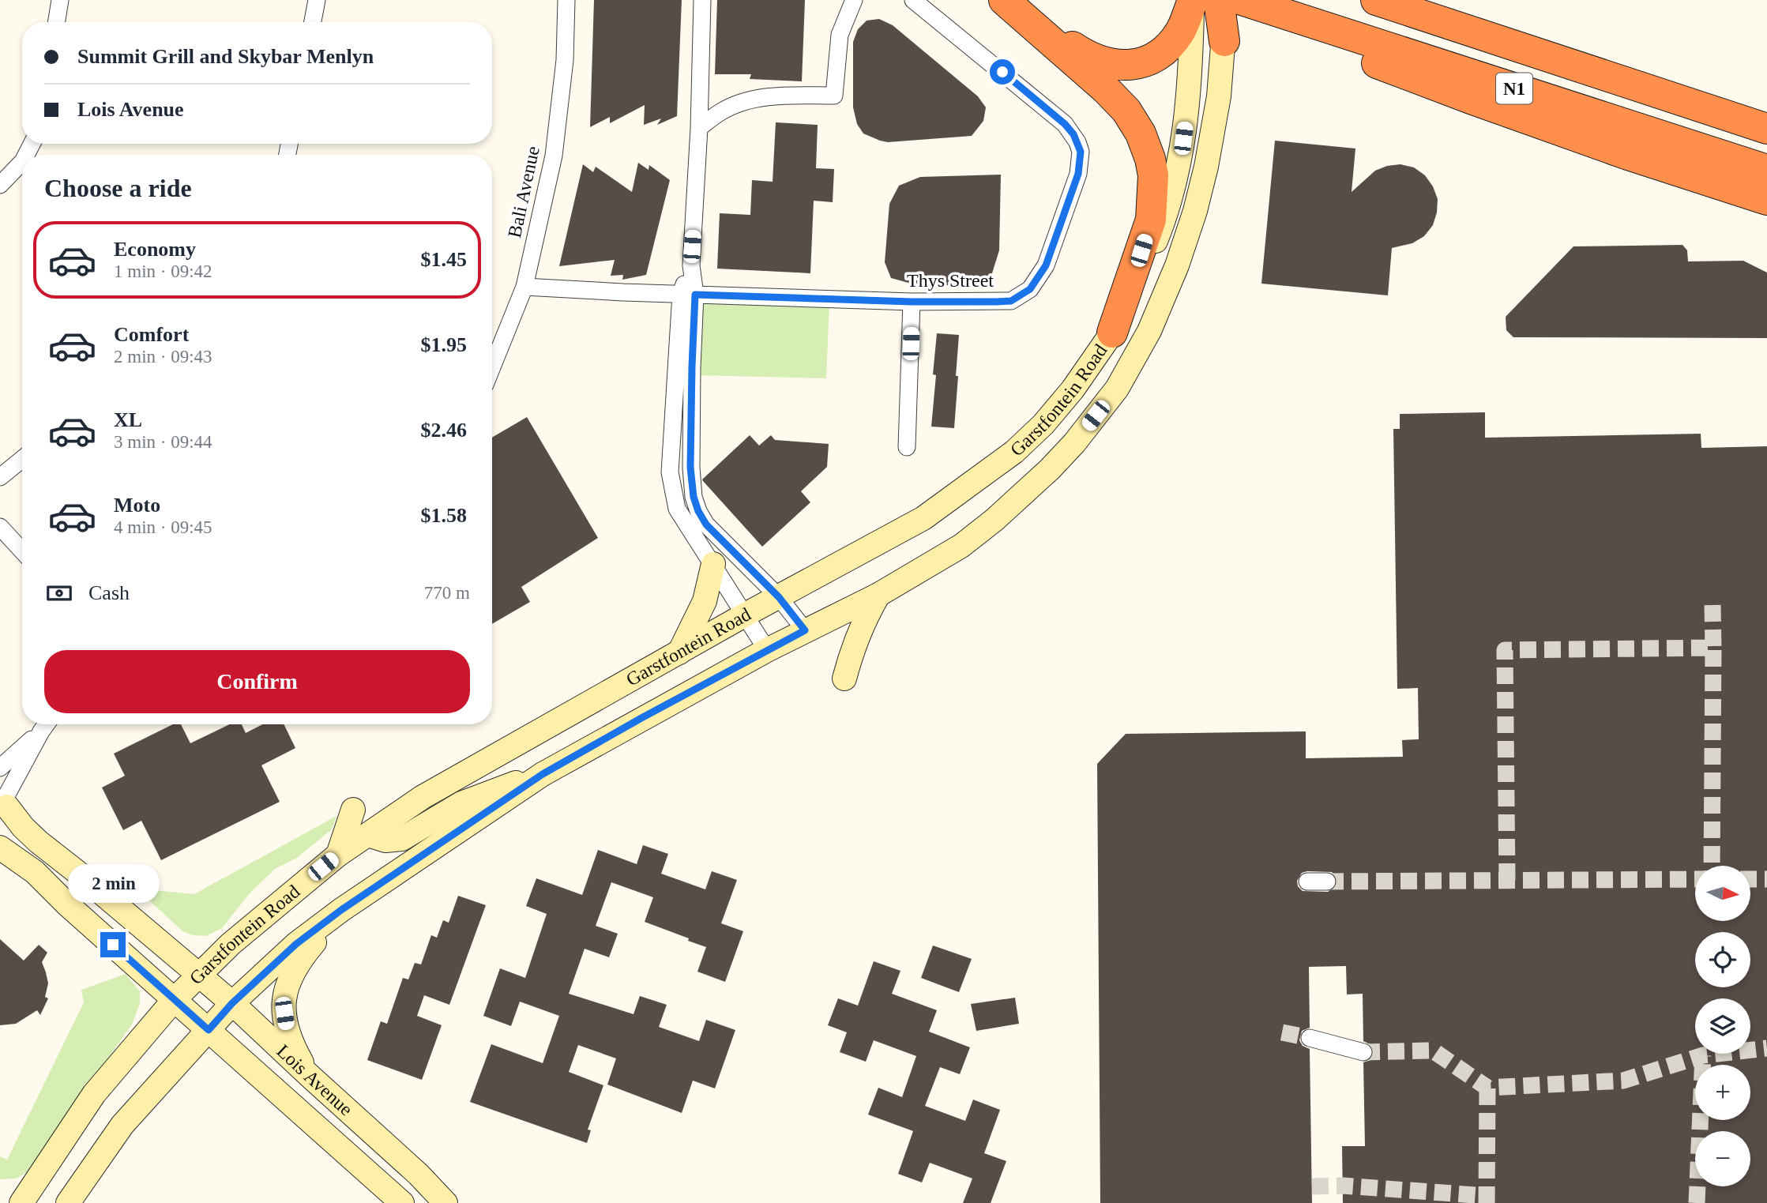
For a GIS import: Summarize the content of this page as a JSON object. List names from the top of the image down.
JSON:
{
  "streets": {
    "highway": ["N1"],
    "main road": ["Garstfontein Road", "Lois Avenue"],
    "street": ["Bali Avenue", "Thys Street"]
  },
  "crossings": [
    ["Bali Avenue", "Thys Street"],
    ["Garstfontein Road", "Lois Avenue"]
  ],
  "north": "right",
  "page": {
    "banner": ["Summit Grill and Skybar Menlyn", "Lois Avenue"],
    "heading": "Choose a ride",
    "list": [
      {
        "name": "Economy",
        "note": "1 min · 09:42",
        "value": "$1.45"
      },
      {
        "name": "Comfort",
        "note": "2 min · 09:43",
        "value": "$1.95"
      },
      {
        "name": "XL",
        "note": "3 min · 09:44",
        "value": "$2.46"
      },
      {
        "name": "Moto",
        "note": "4 min · 09:45",
        "value": "$1.58"
      }
    ],
    "pay": ["Cash", "770 m"],
    "buttons": "Confirm",
    "bubble": "2 min",
    "map_buttons": ["+", "−"]
  }
}
